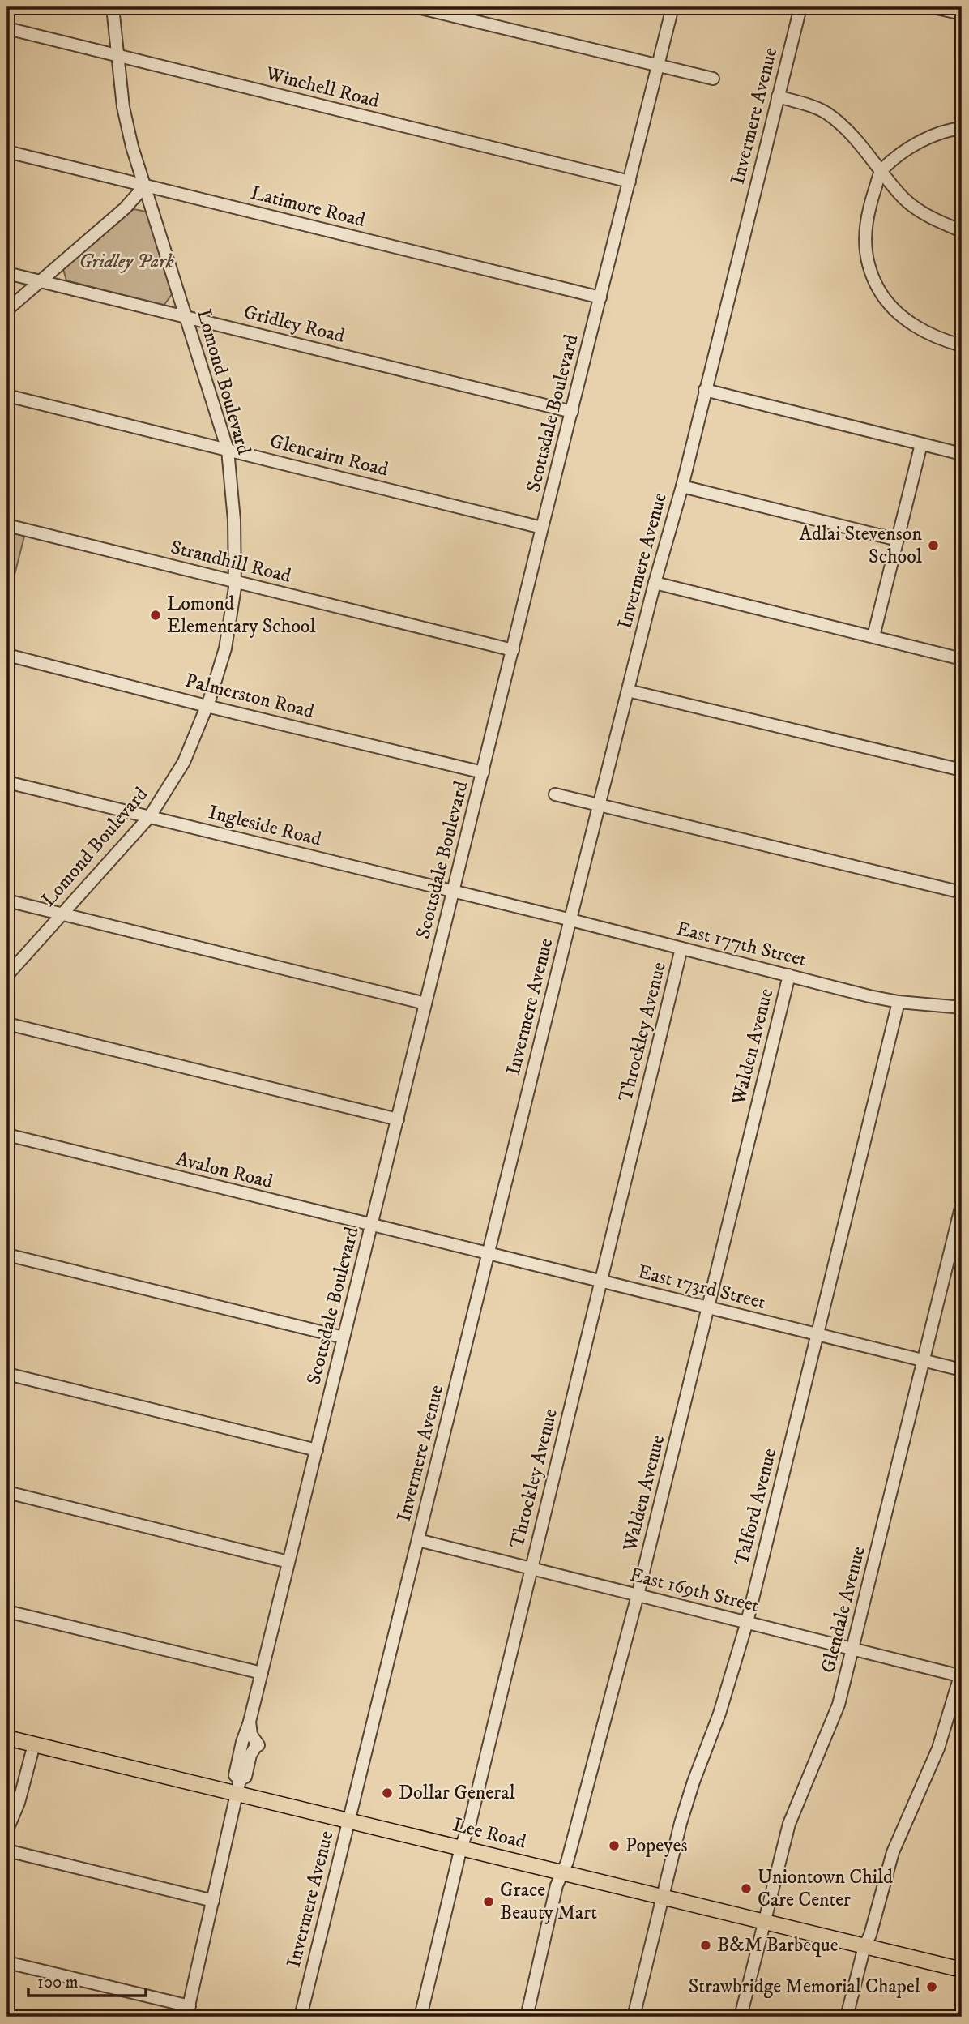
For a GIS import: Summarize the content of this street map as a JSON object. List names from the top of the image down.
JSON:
{
  "streets": {
    "main road": ["Lee Road"],
    "street": [
      "Winchell Road",
      "Invermere Avenue",
      "Latimore Road",
      "Gridley Road",
      "Lomond Boulevard",
      "Scottsdale Boulevard",
      "Glencairn Road",
      "Strandhill Road",
      "Palmerston Road",
      "Ingleside Road",
      "East 177th Street",
      "Throckley Avenue",
      "Walden Avenue",
      "Avalon Road",
      "East 173rd Street",
      "Talford Avenue",
      "East 169th Street",
      "Glendale Avenue"
    ]
  },
  "crossings": [
    ["Winchell Road", "Lomond Boulevard"],
    ["Winchell Road", "Scottsdale Boulevard"],
    ["Invermere Avenue", "East 177th Street"],
    ["Invermere Avenue", "East 173rd Street"],
    ["Invermere Avenue", "East 169th Street"],
    ["Invermere Avenue", "Lee Road"],
    ["Latimore Road", "Lomond Boulevard"],
    ["Latimore Road", "Scottsdale Boulevard"],
    ["Gridley Road", "Lomond Boulevard"],
    ["Gridley Road", "Scottsdale Boulevard"],
    ["Lomond Boulevard", "Glencairn Road"],
    ["Lomond Boulevard", "Strandhill Road"],
    ["Lomond Boulevard", "Palmerston Road"],
    ["Lomond Boulevard", "Ingleside Road"],
    ["Scottsdale Boulevard", "Glencairn Road"],
    ["Scottsdale Boulevard", "Strandhill Road"],
    ["Scottsdale Boulevard", "Palmerston Road"],
    ["Scottsdale Boulevard", "Ingleside Road"],
    ["Scottsdale Boulevard", "Avalon Road"],
    ["Scottsdale Boulevard", "Lee Road"],
    ["Ingleside Road", "East 177th Street"],
    ["East 177th Street", "Throckley Avenue"],
    ["East 177th Street", "Walden Avenue"],
    ["East 177th Street", "Talford Avenue"],
    ["Throckley Avenue", "East 173rd Street"],
    ["Throckley Avenue", "East 169th Street"],
    ["Throckley Avenue", "Lee Road"],
    ["Walden Avenue", "East 173rd Street"],
    ["Walden Avenue", "East 169th Street"],
    ["Walden Avenue", "Lee Road"],
    ["Avalon Road", "East 173rd Street"],
    ["East 173rd Street", "Talford Avenue"],
    ["East 173rd Street", "Glendale Avenue"],
    ["Talford Avenue", "East 169th Street"],
    ["Talford Avenue", "Lee Road"],
    ["East 169th Street", "Glendale Avenue"],
    ["Glendale Avenue", "Lee Road"]
  ],
  "parks": ["Gridley Park"],
  "places": [
    "Adlai Stevenson School",
    "Lomond Elementary School",
    "Dollar General",
    "Popeyes",
    "Uniontown Child Care Center",
    "Grace Beauty Mart",
    "B&M Barbeque",
    "Strawbridge Memorial Chapel"
  ],
  "scale_bar": "100 m"
}
